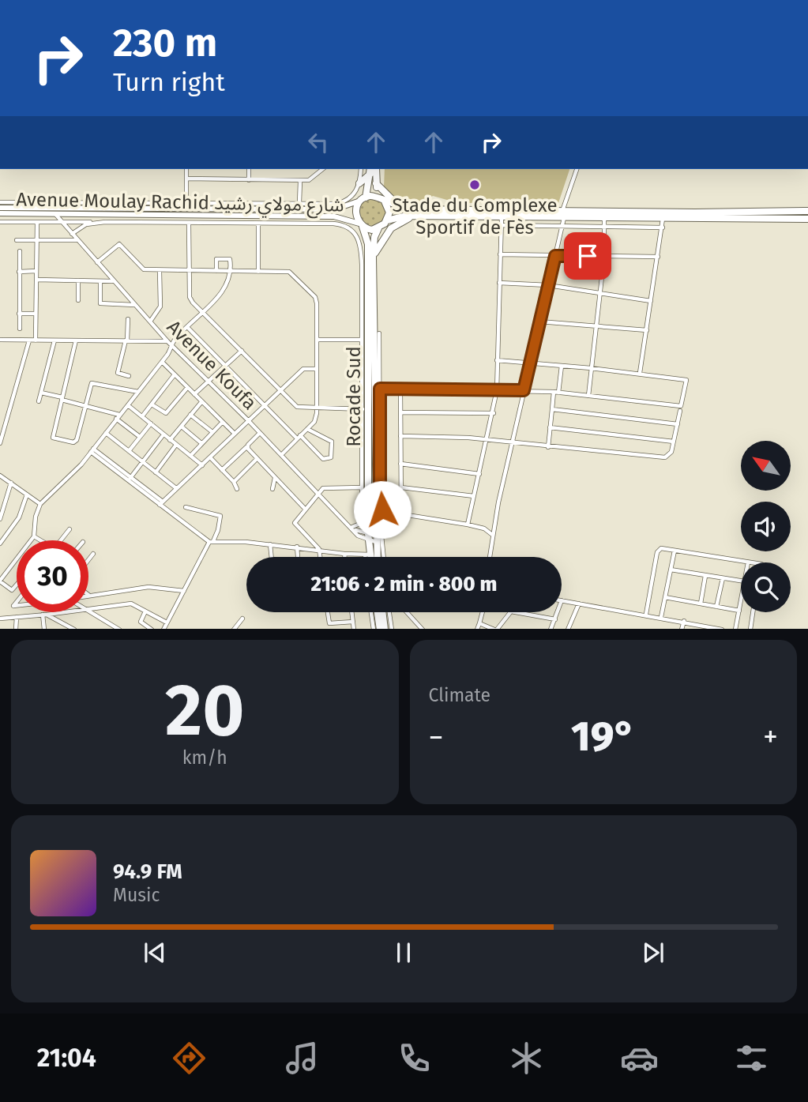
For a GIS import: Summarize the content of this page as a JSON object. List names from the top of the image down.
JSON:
{
  "streets": {
    "highway": ["Rocade Sud"],
    "main road": ["Avenue Moulay Rachid شارع مولاي رشيد"],
    "street": ["Avenue Koufa"]
  },
  "crossings": [
    ["Avenue Moulay Rachid شارع مولاي رشيد", "Avenue Koufa"],
    ["Avenue Moulay Rachid شارع مولاي رشيد", "Rocade Sud"],
    ["Avenue Koufa", "Rocade Sud"]
  ],
  "places": ["Stade du Complexe Sportif de Fès"],
  "north": "top left",
  "page": {
    "turn": ["230 m", "Turn right"],
    "limit": "30",
    "trip": "21:06 · 2 min · 800 m",
    "tile": [
      ["20", "km/h"],
      "Climate"
    ],
    "heat": ["−", "19°", "+"],
    "song": ["94.9 FM", "Music"],
    "tabs": "21:04"
  }
}
